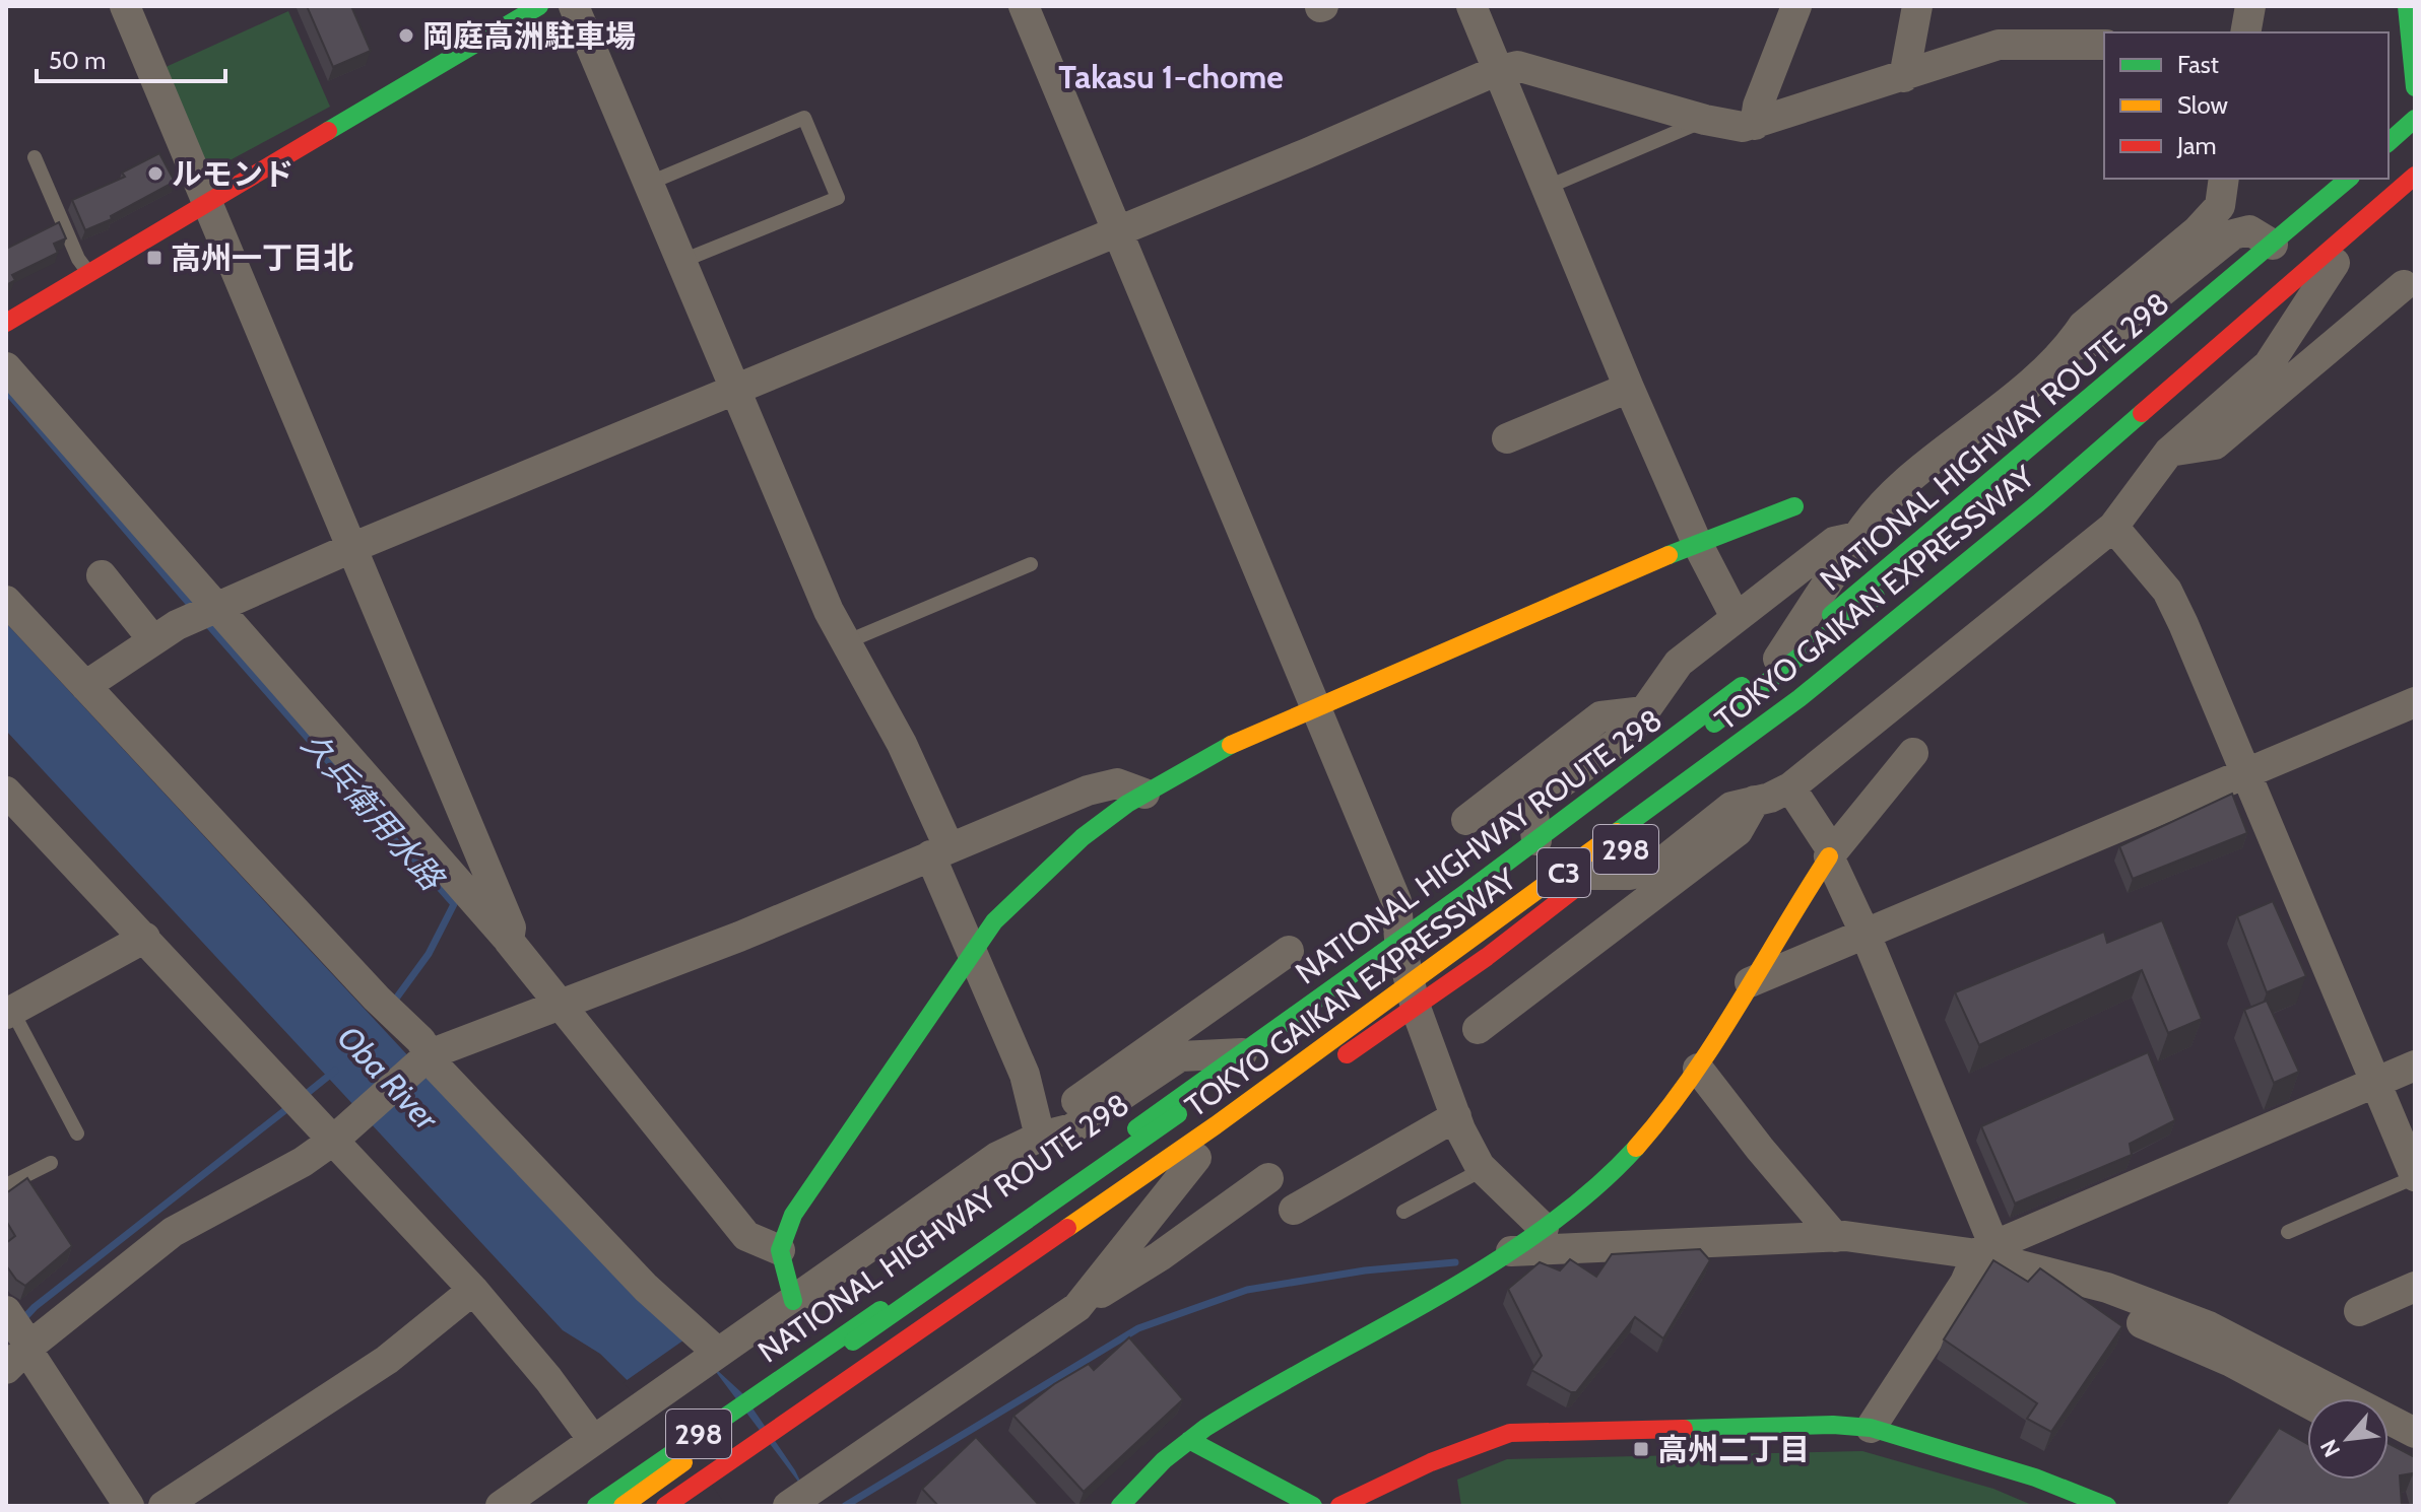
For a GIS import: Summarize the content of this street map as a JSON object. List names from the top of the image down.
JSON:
{
  "streets": {
    "main road": [
      "NATIONAL HIGHWAY ROUTE 298",
      "TOKYO GAIKAN EXPRESSWAY",
      "298",
      "C3"
    ]
  },
  "districts": ["Takasu 1-chome"],
  "water": ["久兵衛用水路", "Oba River"],
  "places": {
    "other": ["岡庭高洲駐車場", "ルモンド"],
    "transit": ["高州一丁目北", "高州二丁目"]
  },
  "legend": ["Fast", "Slow", "Jam"],
  "scale_bar": "50 m",
  "north": "bottom left"
}
